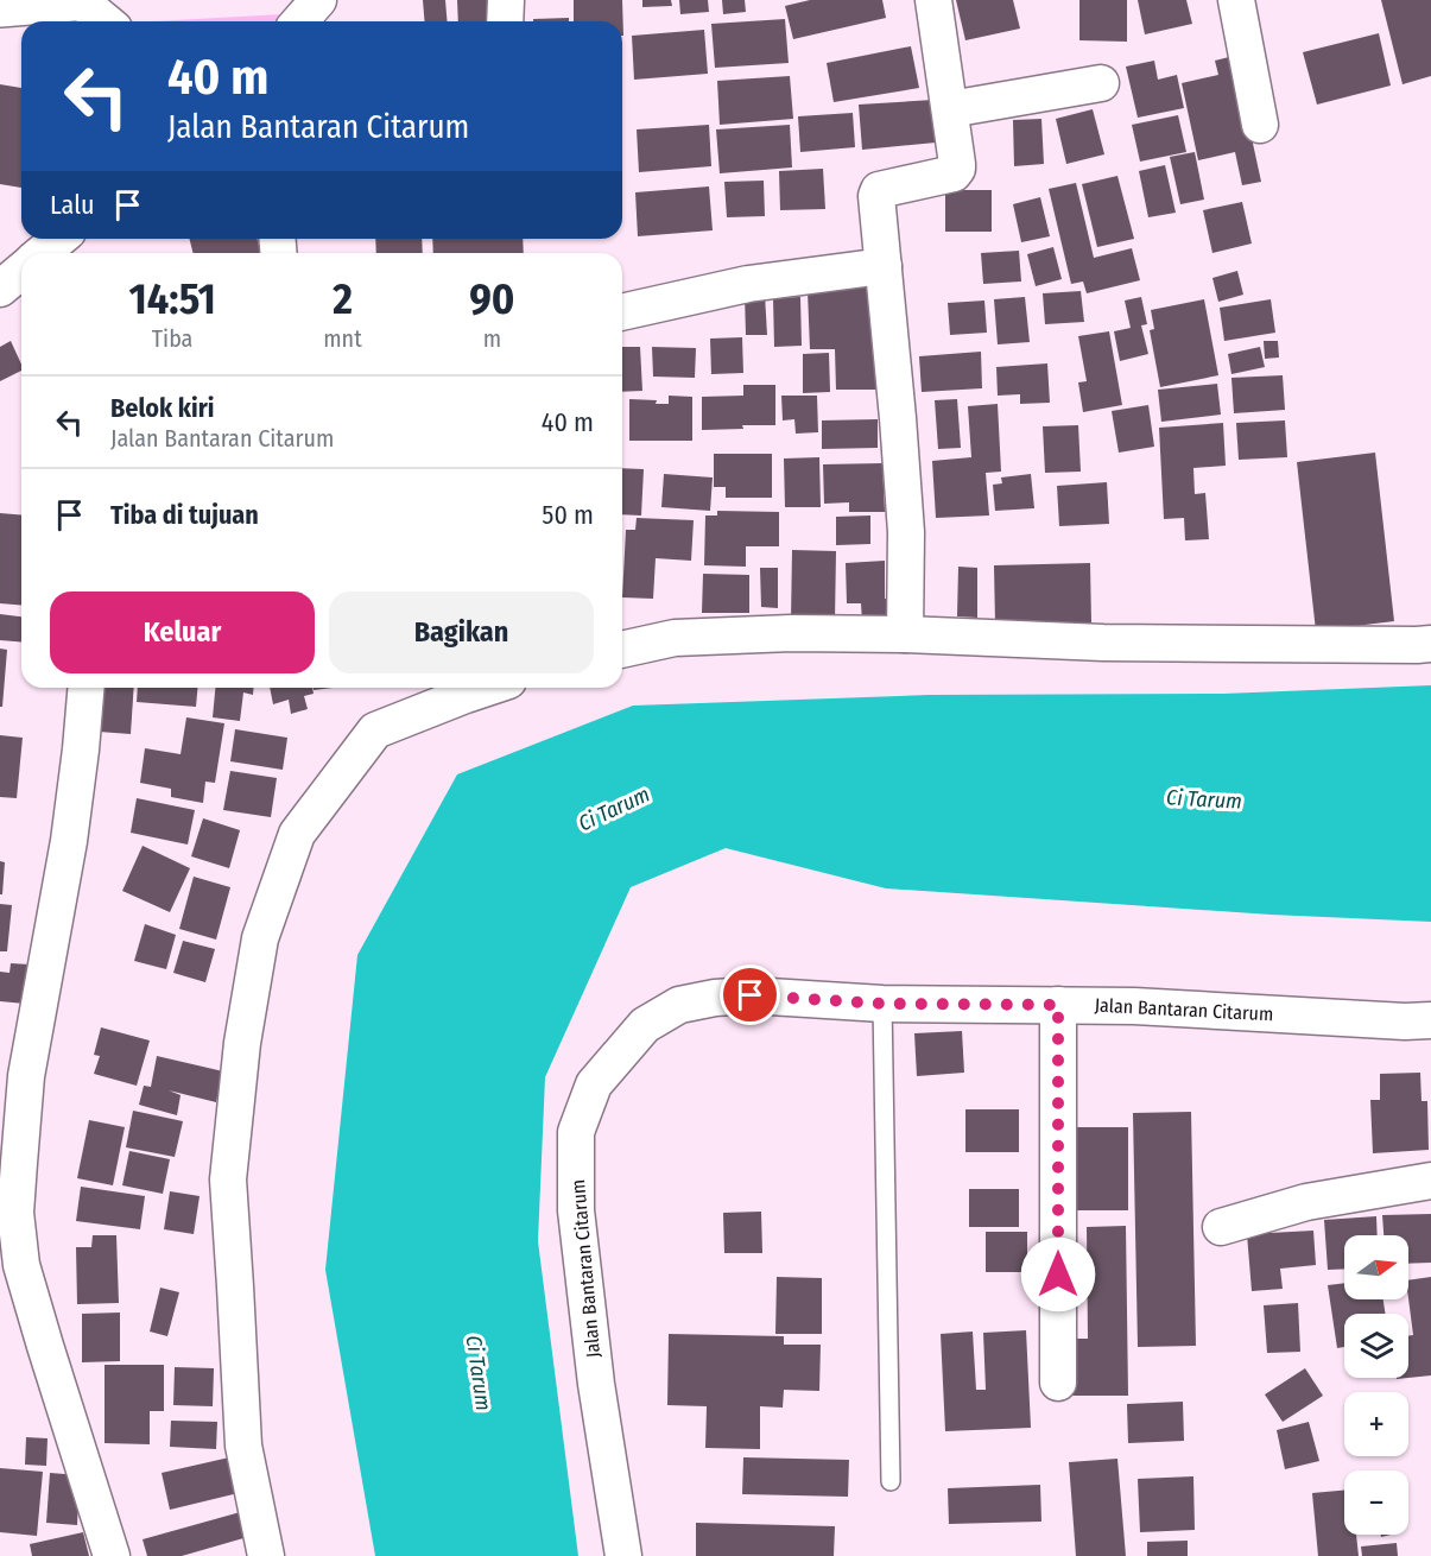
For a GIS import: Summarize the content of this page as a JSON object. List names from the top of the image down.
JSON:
{
  "streets": {
    "street": ["Jalan Bantaran Citarum"]
  },
  "water": ["Ci Tarum"],
  "north": "right",
  "page": {
    "turn": ["40 m", "Jalan Bantaran Citarum"],
    "then": "Lalu",
    "eta": [
      "14:51",
      "Tiba",
      "2",
      "mnt",
      "90",
      "m"
    ],
    "list": [
      {
        "name": "Belok kiri",
        "note": "Jalan Bantaran Citarum",
        "value": "40 m"
      },
      {
        "name": "Tiba di tujuan",
        "value": "50 m"
      }
    ],
    "buttons": ["Keluar", "Bagikan"],
    "map_buttons": ["+", "−"]
  }
}
